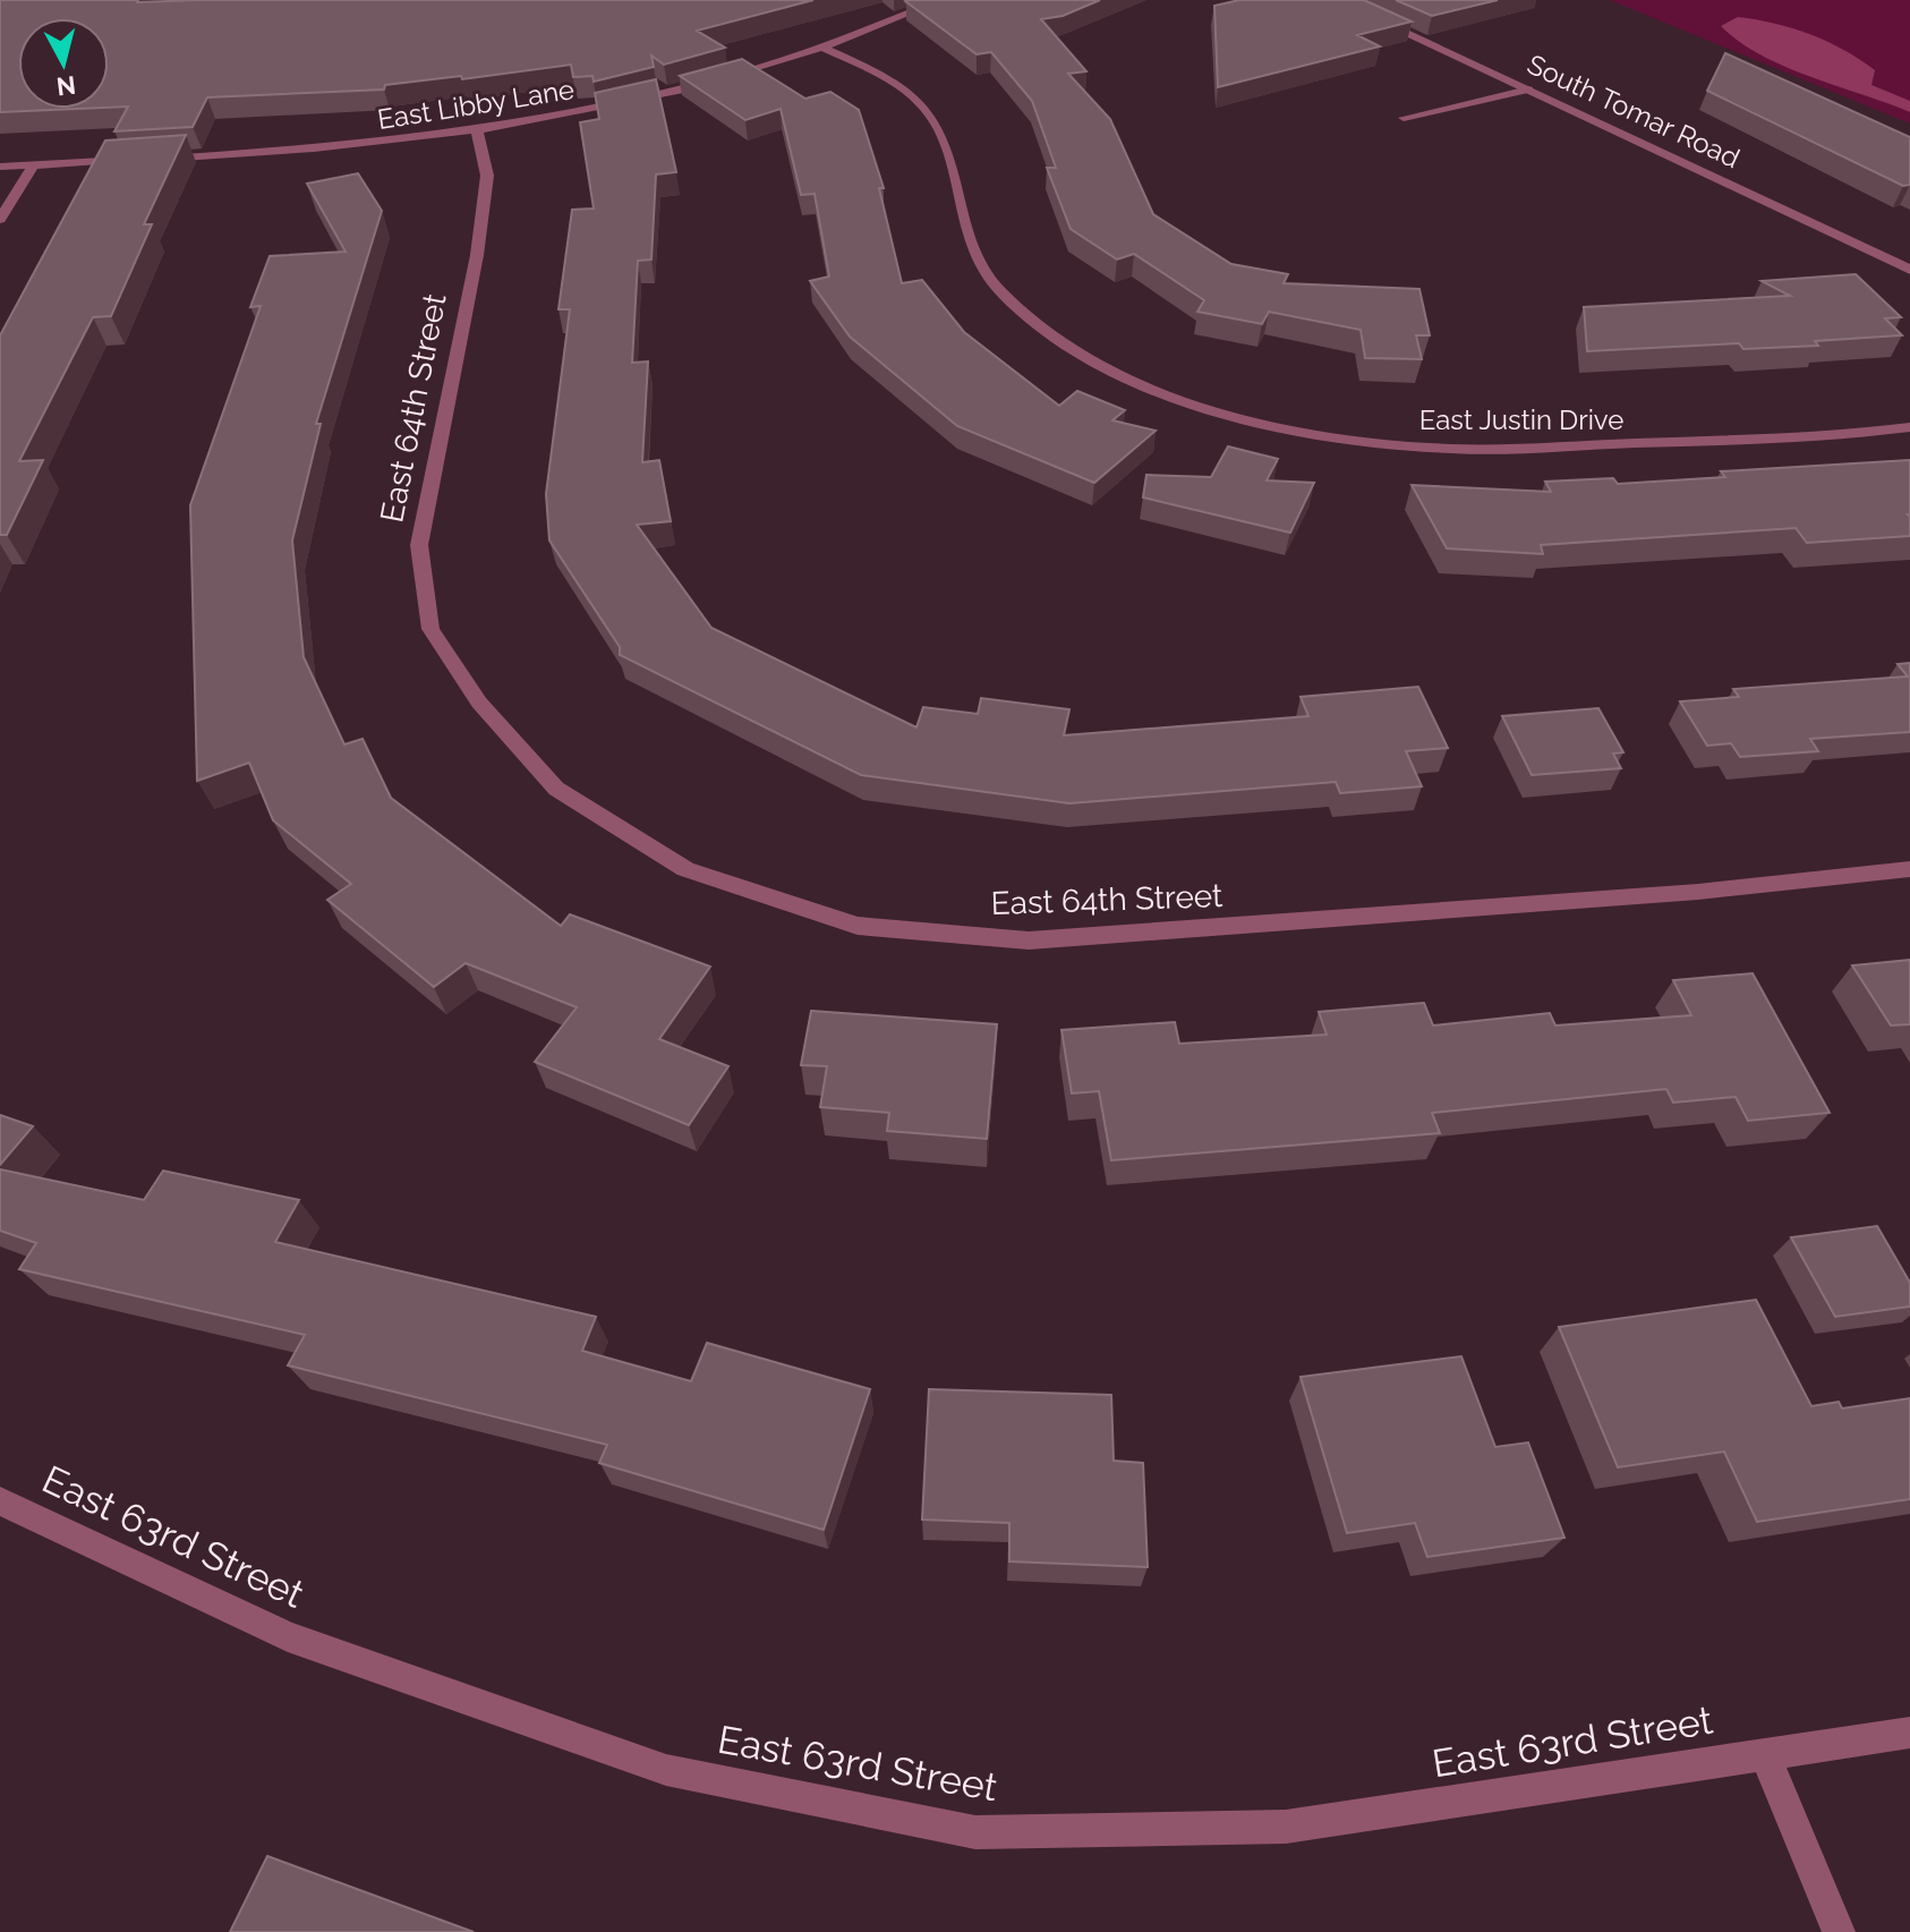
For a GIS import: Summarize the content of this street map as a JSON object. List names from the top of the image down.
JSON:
{
  "streets": {
    "street": [
      "East Libby Lane",
      "South Tomar Road",
      "East 64th Street",
      "East Justin Drive",
      "East 63rd Street"
    ]
  },
  "crossings": [
    ["East Libby Lane", "East 64th Street"],
    ["East Libby Lane", "East Justin Drive"]
  ],
  "north": "bottom"
}
